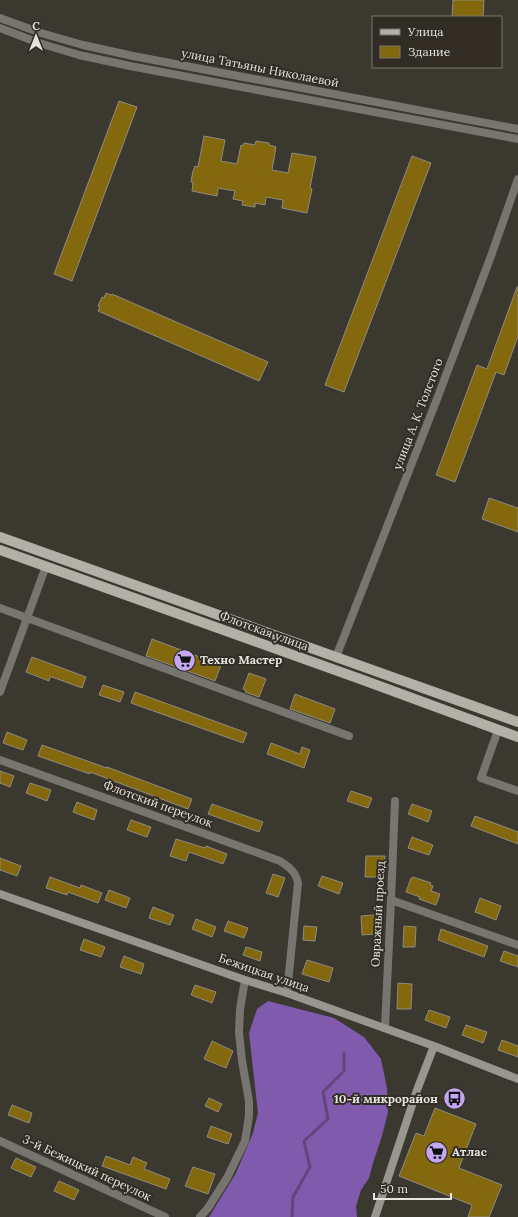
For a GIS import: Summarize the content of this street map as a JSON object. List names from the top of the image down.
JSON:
{
  "streets": {
    "main road": ["Флотская улица"],
    "street": [
      "улица Татьяны Николаевой",
      "улица А. К. Толстого",
      "Флотский переулок",
      "Овражный проезд",
      "Бежицкая улица",
      "3-й Бежицкий переулок"
    ]
  },
  "crossings": [
    ["улица А. К. Толстого", "Флотская улица"],
    ["Флотский переулок", "Бежицкая улица"],
    ["Овражный проезд", "Бежицкая улица"]
  ],
  "places": {
    "supermarket": ["Техно Мастер", "Атлас"],
    "bus stop": ["10-й микрорайон"]
  },
  "legend": ["Улица", "Здание"],
  "scale_bar": "50 m",
  "north": "top"
}
